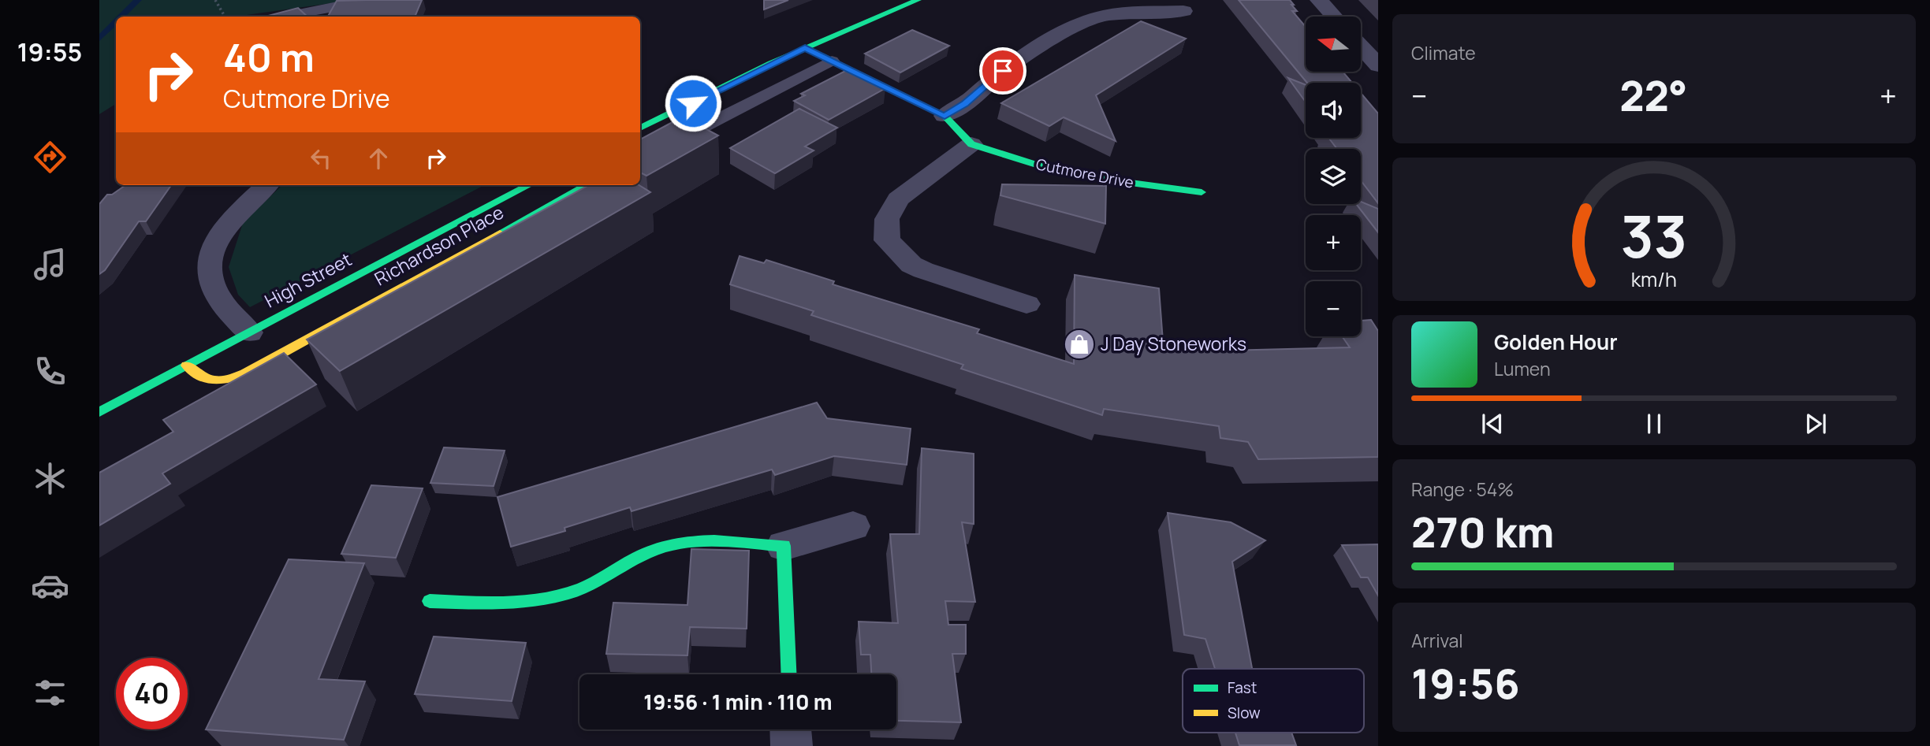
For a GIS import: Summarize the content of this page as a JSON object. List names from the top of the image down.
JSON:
{
  "streets": {
    "street": ["Cutmore Drive", "Richardson Place", "High Street"]
  },
  "crossings": [
    ["Richardson Place", "High Street"]
  ],
  "places": {
    "shop": ["J Day Stoneworks"]
  },
  "legend": ["Fast", "Slow"],
  "north": "left",
  "page": {
    "tabs": "19:55",
    "tile": [
      "Climate",
      ["Range · 54%", "270 km"],
      ["Arrival", "19:56"]
    ],
    "map_buttons": ["+", "−"],
    "turn": ["40 m", "Cutmore Drive"],
    "heat": ["−", "22°", "+"],
    "song": ["Golden Hour", "Lumen"],
    "limit": "40",
    "trip": "19:56 · 1 min · 110 m",
    "gauge": ["33", "km/h"]
  }
}
